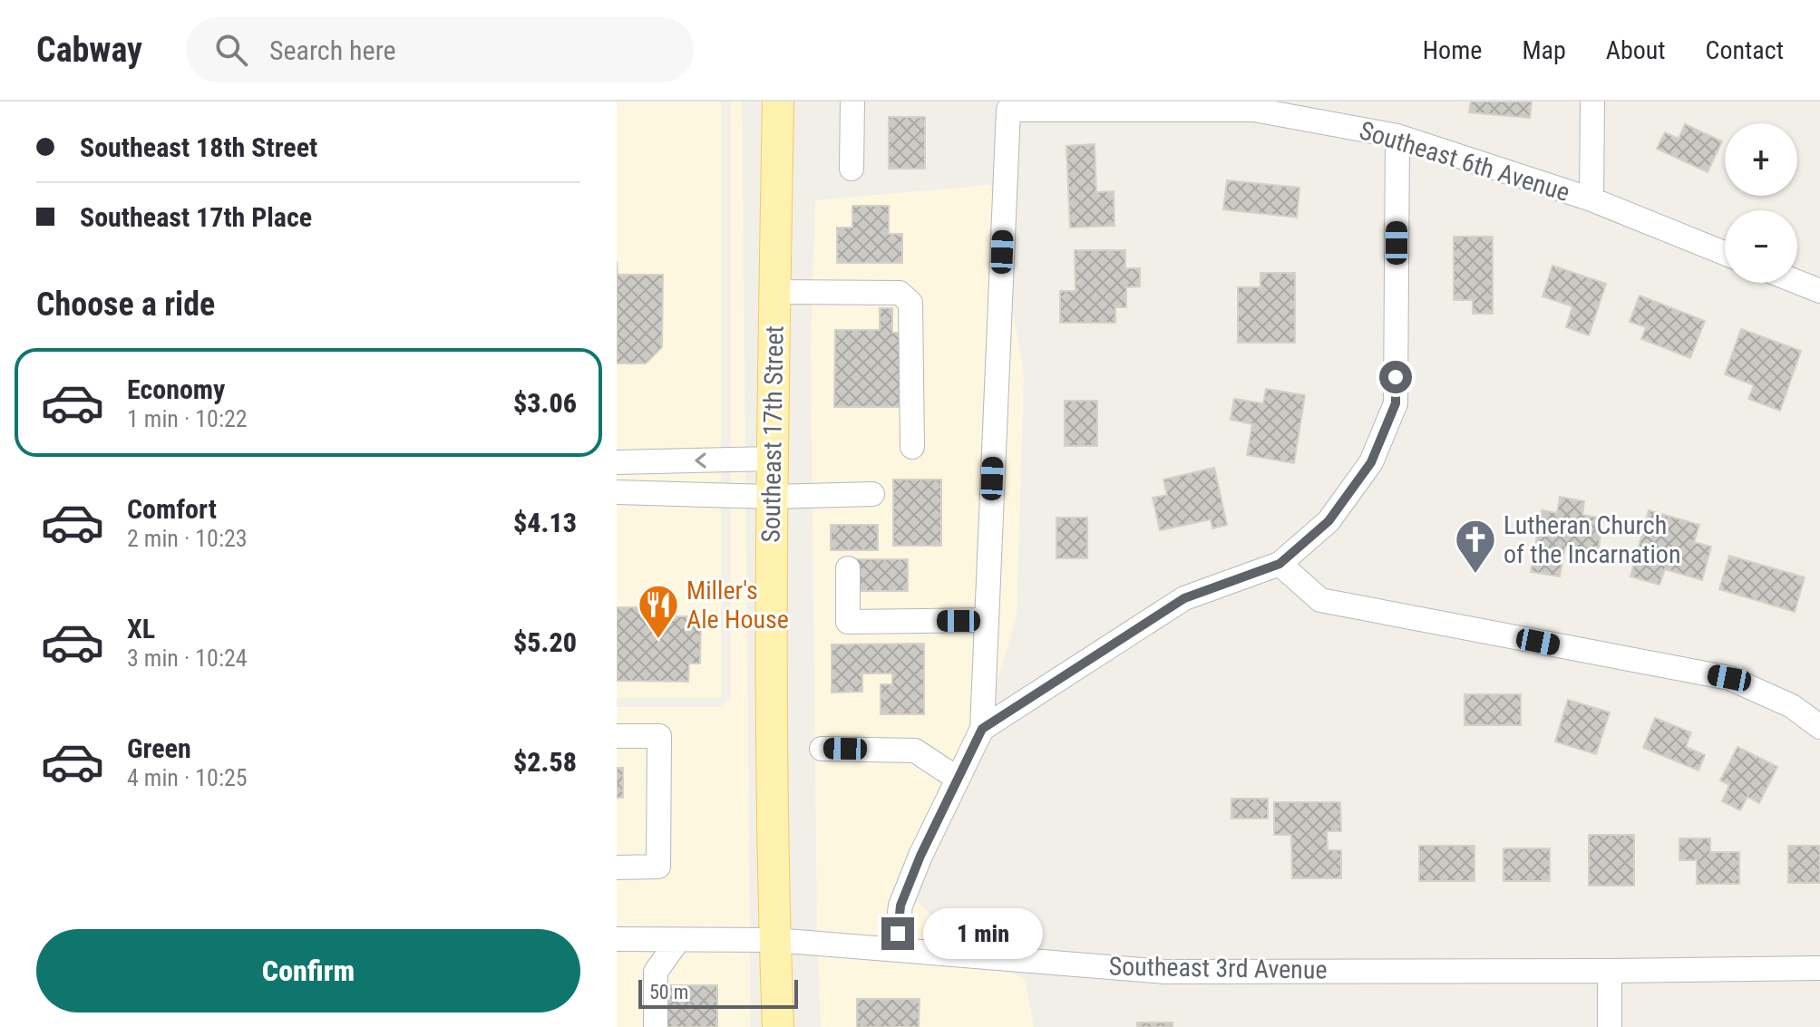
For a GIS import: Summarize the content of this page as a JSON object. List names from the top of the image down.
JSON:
{
  "streets": {
    "main road": ["Southeast 17th Street"],
    "street": ["Southeast 6th Avenue", "Southeast 3rd Avenue"]
  },
  "crossings": [
    ["Southeast 17th Street", "Southeast 3rd Avenue"]
  ],
  "places": {
    "church": ["Lutheran Church of the Incarnation"],
    "restaurant": ["Miller's Ale House"]
  },
  "scale_bar": "50 m",
  "page": {
    "header": "Cabway",
    "search": "Search here",
    "nav": [
      "Home",
      "Map",
      "About",
      "Contact"
    ],
    "banner": ["Southeast 18th Street", "Southeast 17th Place"],
    "map_buttons": ["+", "−"],
    "heading": "Choose a ride",
    "list": [
      {
        "name": "Economy",
        "note": "1 min · 10:22",
        "value": "$3.06"
      },
      {
        "name": "Comfort",
        "note": "2 min · 10:23",
        "value": "$4.13"
      },
      {
        "name": "XL",
        "note": "3 min · 10:24",
        "value": "$5.20"
      },
      {
        "name": "Green",
        "note": "4 min · 10:25",
        "value": "$2.58"
      }
    ],
    "bubble": "1 min",
    "buttons": "Confirm",
    "scale": "50 m"
  }
}
